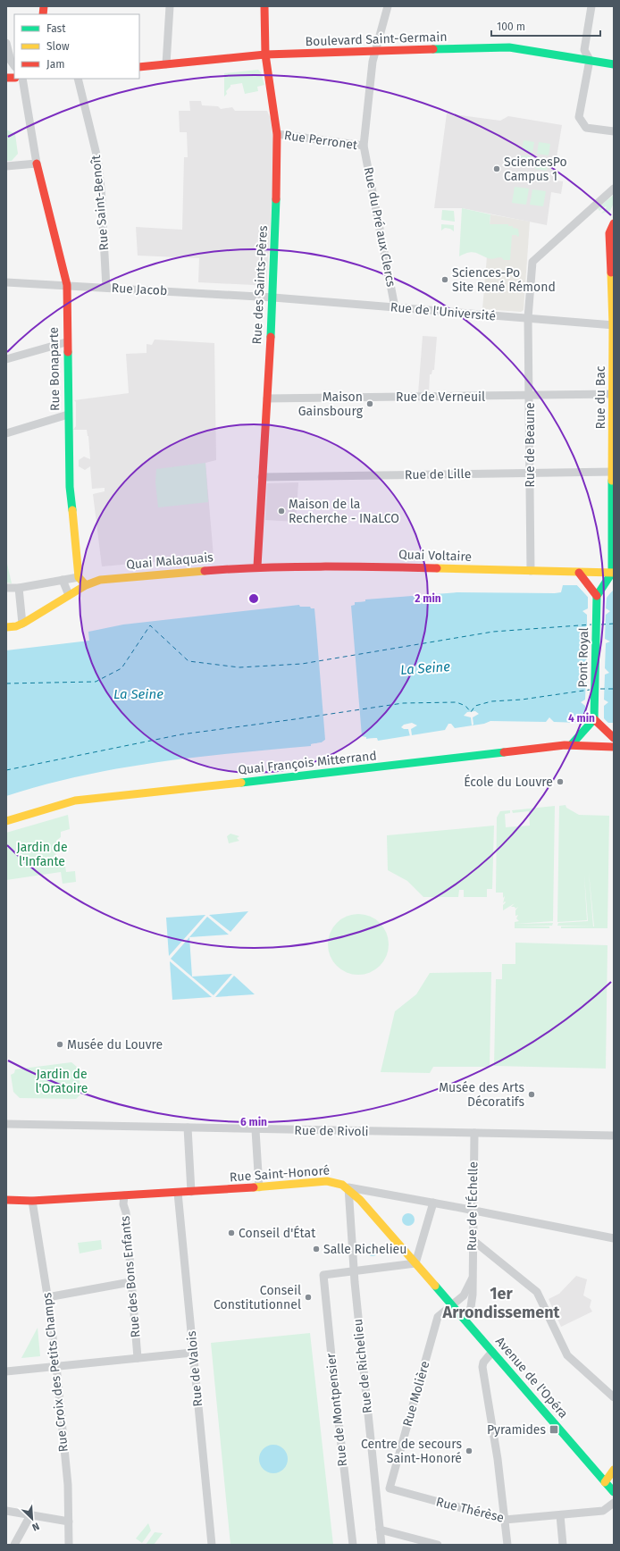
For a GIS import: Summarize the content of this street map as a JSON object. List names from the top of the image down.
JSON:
{
  "streets": {
    "main road": [
      "Boulevard Saint-Germain",
      "Rue des Saints-Pères",
      "Rue Bonaparte",
      "Rue du Bac",
      "Quai Voltaire",
      "Quai Malaquais",
      "Pont Royal",
      "Quai François Mitterrand",
      "Rue Saint-Honoré",
      "Avenue de l'Opéra"
    ],
    "street": [
      "Rue Perronet",
      "Rue Saint-Benoît",
      "Rue du Pré aux Clercs",
      "Rue Jacob",
      "Rue de l'Université",
      "Rue de Verneuil",
      "Rue de Beaune",
      "Rue de Lille",
      "Rue de Rivoli",
      "Rue de l'Échelle",
      "Rue des Bons Enfants",
      "Rue de Richelieu",
      "Rue de Valois",
      "Rue Croix des Petits Champs",
      "Rue Molière",
      "Rue de Montpensier",
      "Rue Thérèse"
    ]
  },
  "crossings": [
    ["Boulevard Saint-Germain", "Rue du Pré aux Clercs"],
    ["Boulevard Saint-Germain", "Rue des Saints-Pères"],
    ["Rue Perronet", "Rue du Pré aux Clercs"],
    ["Rue Perronet", "Rue des Saints-Pères"],
    ["Rue Saint-Benoît", "Rue Jacob"],
    ["Rue du Pré aux Clercs", "Rue de l'Université"],
    ["Rue des Saints-Pères", "Rue Jacob"],
    ["Rue des Saints-Pères", "Rue de l'Université"],
    ["Rue des Saints-Pères", "Rue de Verneuil"],
    ["Rue des Saints-Pères", "Rue de Lille"],
    ["Rue des Saints-Pères", "Quai Voltaire"],
    ["Rue des Saints-Pères", "Quai Malaquais"],
    ["Rue Jacob", "Rue de l'Université"],
    ["Rue Jacob", "Rue Bonaparte"],
    ["Rue de l'Université", "Rue du Bac"],
    ["Rue de l'Université", "Rue de Beaune"],
    ["Rue de Verneuil", "Rue du Bac"],
    ["Rue de Verneuil", "Rue de Beaune"],
    ["Rue du Bac", "Rue de Lille"],
    ["Rue du Bac", "Quai Voltaire"],
    ["Rue de Beaune", "Rue de Lille"],
    ["Rue de Beaune", "Quai Voltaire"],
    ["Quai Voltaire", "Quai Malaquais"],
    ["Rue de Rivoli", "Rue de l'Échelle"],
    ["Rue Saint-Honoré", "Rue de l'Échelle"],
    ["Rue Saint-Honoré", "Rue des Bons Enfants"],
    ["Rue Saint-Honoré", "Rue de Richelieu"],
    ["Rue Saint-Honoré", "Rue de Valois"],
    ["Rue Saint-Honoré", "Rue Croix des Petits Champs"],
    ["Rue Saint-Honoré", "Avenue de l'Opéra"],
    ["Rue de l'Échelle", "Avenue de l'Opéra"],
    ["Rue de l'Échelle", "Rue Molière"],
    ["Rue de Richelieu", "Avenue de l'Opéra"],
    ["Rue de Richelieu", "Rue de Montpensier"],
    ["Avenue de l'Opéra", "Rue Molière"],
    ["Rue Molière", "Rue Thérèse"]
  ],
  "districts": ["1er Arrondissement"],
  "water": ["La Seine"],
  "parks": ["Jardin de l'Infante", "Jardin de l'Oratoire"],
  "places": {
    "other": [
      "SciencesPo Campus 1",
      "Sciences-Po Site René Rémond",
      "Maison Gainsbourg",
      "Maison de la Recherche - INaLCO",
      "École du Louvre",
      "Musée du Louvre",
      "Musée des Arts Décoratifs",
      "Conseil d'État",
      "Salle Richelieu",
      "Conseil Constitutionnel",
      "Centre de secours Saint-Honoré"
    ],
    "transit": ["Pyramides"]
  },
  "legend": ["Fast", "Slow", "Jam"],
  "scale_bar": "100 m",
  "north": "bottom right",
  "rings": ["2 min", "4 min", "6 min"]
}
